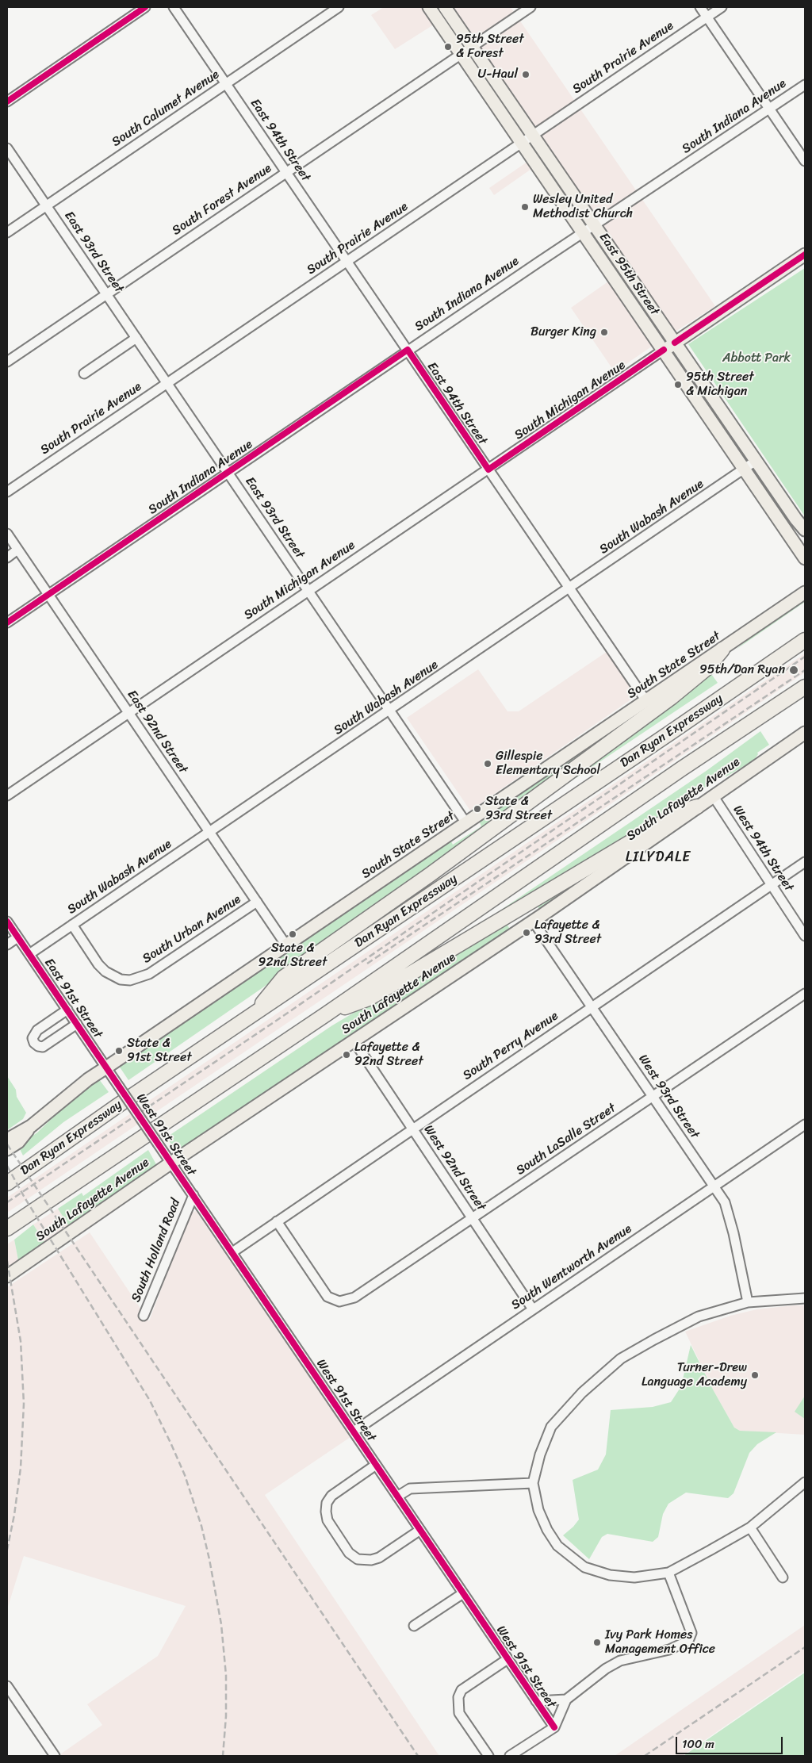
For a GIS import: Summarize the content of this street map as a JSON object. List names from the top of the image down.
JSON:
{
  "streets": {
    "highway": ["Dan Ryan Expressway"],
    "main road": [
      "East 95th Street",
      "South Michigan Avenue",
      "South State Street",
      "South Lafayette Avenue"
    ],
    "street": [
      "South Prairie Avenue",
      "South Calumet Avenue",
      "South Indiana Avenue",
      "East 94th Street",
      "South Forest Avenue",
      "East 93rd Street",
      "South Wabash Avenue",
      "East 92nd Street",
      "West 94th Street",
      "South Urban Avenue",
      "East 91st Street",
      "South Perry Avenue",
      "West 93rd Street",
      "West 91st Street",
      "South LaSalle Street",
      "West 92nd Street",
      "South Holland Road",
      "South Wentworth Avenue"
    ]
  },
  "crossings": [
    ["South Prairie Avenue", "East 94th Street"],
    ["South Prairie Avenue", "East 93rd Street"],
    ["South Prairie Avenue", "East 95th Street"],
    ["South Calumet Avenue", "East 94th Street"],
    ["South Calumet Avenue", "East 93rd Street"],
    ["South Indiana Avenue", "East 94th Street"],
    ["South Indiana Avenue", "East 93rd Street"],
    ["South Indiana Avenue", "East 95th Street"],
    ["South Indiana Avenue", "East 92nd Street"],
    ["East 94th Street", "South Forest Avenue"],
    ["East 94th Street", "South Michigan Avenue"],
    ["East 94th Street", "South Wabash Avenue"],
    ["East 94th Street", "South State Street"],
    ["South Forest Avenue", "East 93rd Street"],
    ["South Forest Avenue", "East 95th Street"],
    ["East 93rd Street", "South Michigan Avenue"],
    ["East 93rd Street", "South Wabash Avenue"],
    ["East 93rd Street", "South State Street"],
    ["East 95th Street", "South Michigan Avenue"],
    ["East 95th Street", "South Wabash Avenue"],
    ["South Michigan Avenue", "East 92nd Street"],
    ["South Wabash Avenue", "East 92nd Street"],
    ["South Wabash Avenue", "South Urban Avenue"],
    ["South Wabash Avenue", "East 91st Street"],
    ["South State Street", "East 92nd Street"],
    ["South State Street", "East 91st Street"],
    ["East 92nd Street", "South Urban Avenue"],
    ["South Lafayette Avenue", "West 94th Street"],
    ["South Lafayette Avenue", "West 93rd Street"],
    ["South Lafayette Avenue", "West 91st Street"],
    ["South Lafayette Avenue", "West 92nd Street"],
    ["West 94th Street", "South Perry Avenue"],
    ["East 91st Street", "West 91st Street"],
    ["South Perry Avenue", "West 93rd Street"],
    ["South Perry Avenue", "West 91st Street"],
    ["South Perry Avenue", "South LaSalle Street"],
    ["South Perry Avenue", "West 92nd Street"],
    ["West 93rd Street", "South LaSalle Street"],
    ["West 93rd Street", "South Wentworth Avenue"],
    ["West 91st Street", "South Holland Road"],
    ["West 91st Street", "South Wentworth Avenue"],
    ["South LaSalle Street", "West 92nd Street"],
    ["West 92nd Street", "South Wentworth Avenue"]
  ],
  "districts": ["LILYDALE"],
  "parks": ["Abbott Park"],
  "places": [
    "95th Street & Forest",
    "U-Haul",
    "Wesley United Methodist Church",
    "Burger King",
    "95th Street & Michigan",
    "95th/Dan Ryan",
    "Gillespie Elementary School",
    "State & 93rd Street",
    "Lafayette & 93rd Street",
    "State & 92nd Street",
    "State & 91st Street",
    "Lafayette & 92nd Street",
    "Turner-Drew Language Academy",
    "Ivy Park Homes Management Office"
  ],
  "scale_bar": "100 m"
}
